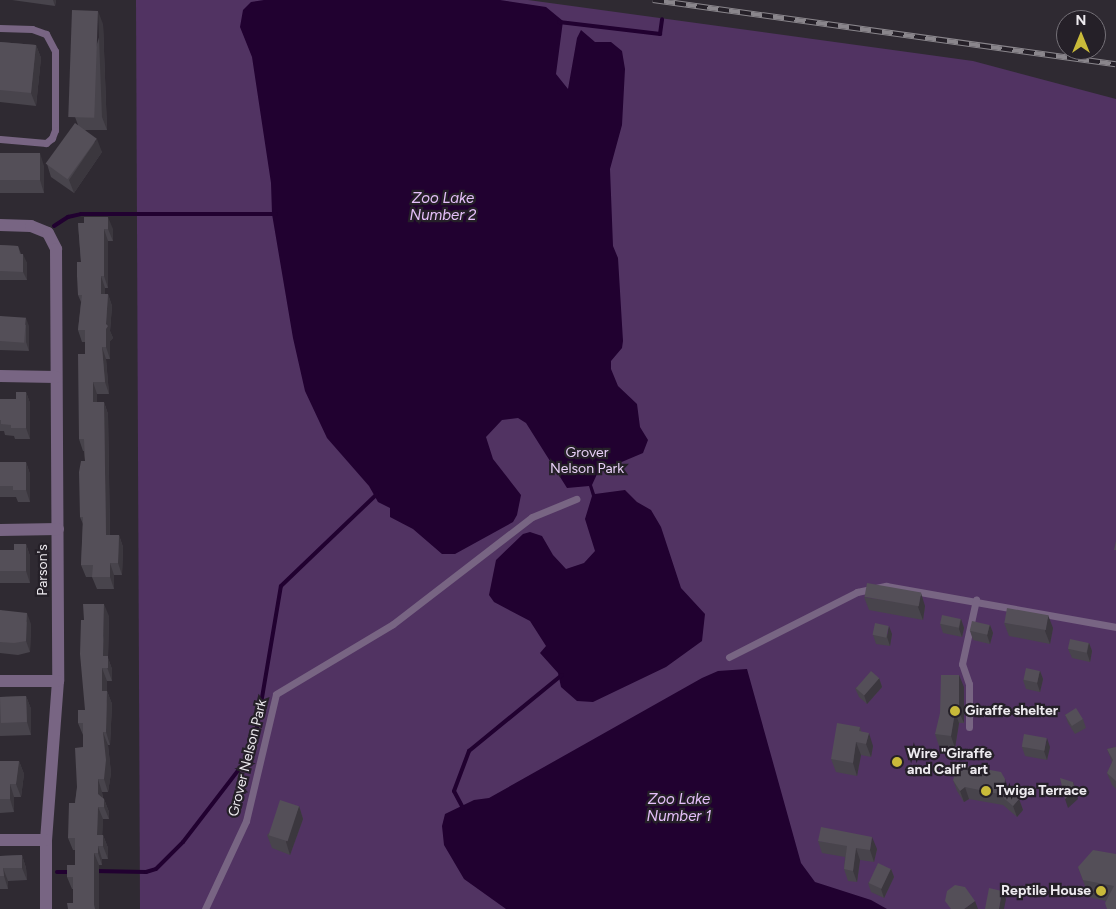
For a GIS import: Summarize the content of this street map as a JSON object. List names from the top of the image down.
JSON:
{
  "streets": {
    "street": ["Parson's"],
    "lane": ["Grover Nelson Park"]
  },
  "water": ["Zoo Lake Number 2", "Zoo Lake Number 1"],
  "parks": ["Grover Nelson Park"],
  "places": [
    "Giraffe shelter",
    "Wire \"Giraffe and Calf\" art",
    "Twiga Terrace",
    "Reptile House"
  ],
  "north": "top"
}
